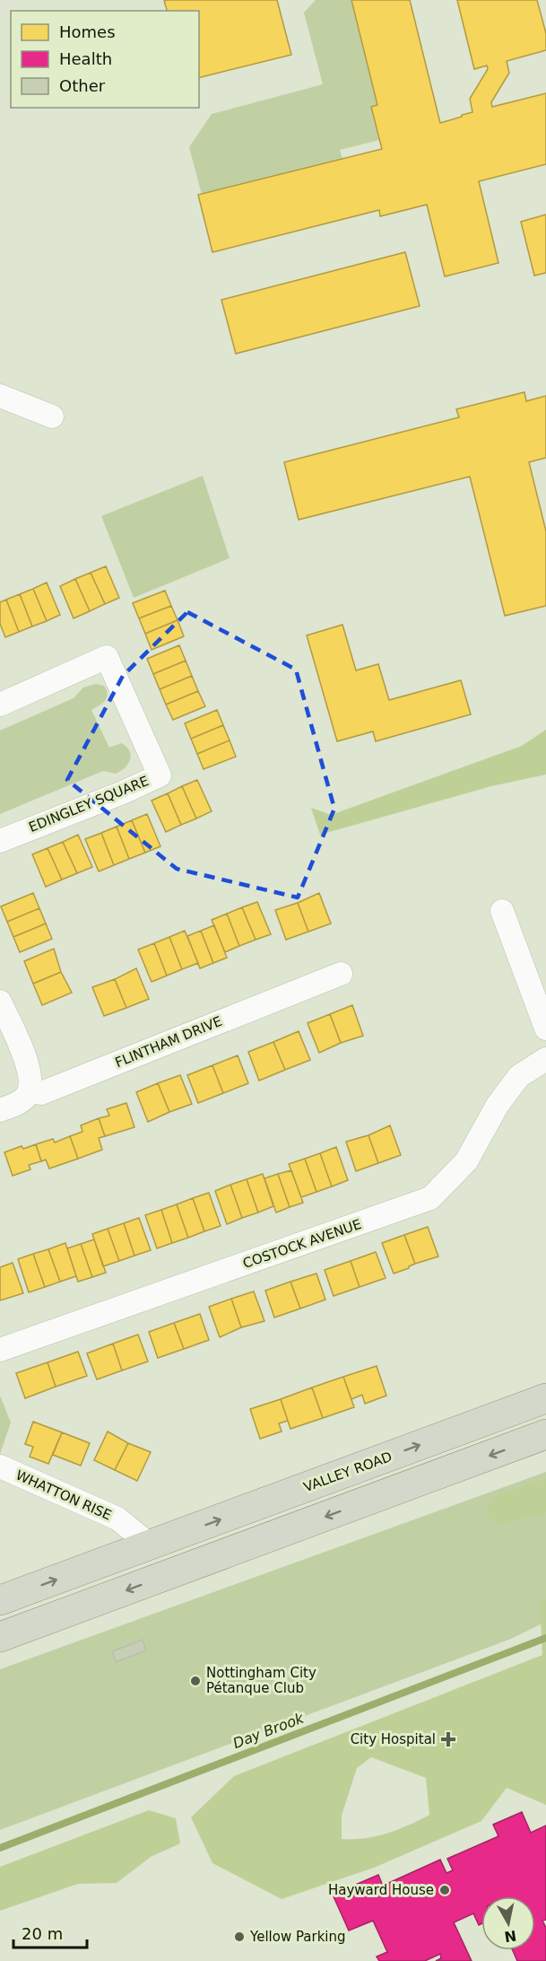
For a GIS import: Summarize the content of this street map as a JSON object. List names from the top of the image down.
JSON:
{
  "streets": {
    "highway": ["VALLEY ROAD"],
    "street": [
      "EDINGLEY SQUARE",
      "FLINTHAM DRIVE",
      "COSTOCK AVENUE",
      "WHATTON RISE"
    ]
  },
  "crossings": [
    ["VALLEY ROAD", "WHATTON RISE"]
  ],
  "water": ["Day Brook"],
  "places": {
    "other": ["Nottingham City Pétanque Club", "Hayward House", "Yellow Parking"],
    "health": ["City Hospital"]
  },
  "legend": ["Homes", "Health", "Other"],
  "scale_bar": "20 m",
  "north": "bottom"
}
